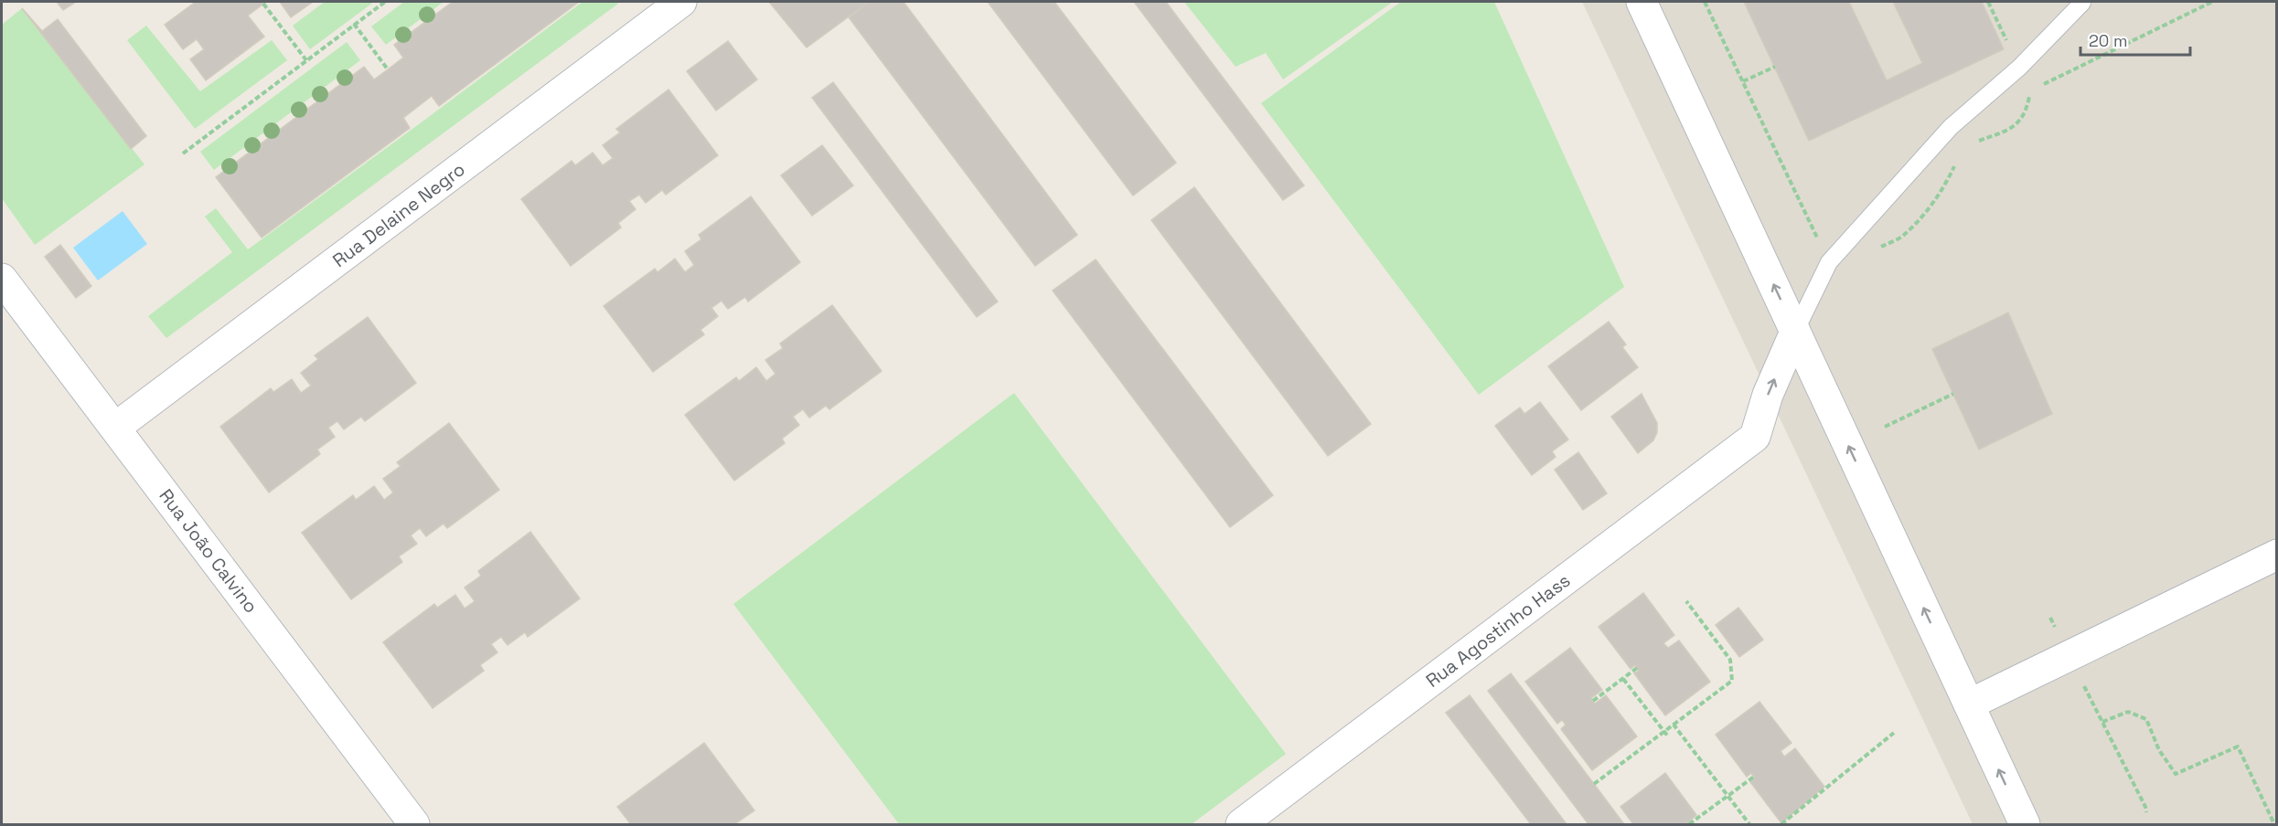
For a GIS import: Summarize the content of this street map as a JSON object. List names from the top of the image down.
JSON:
{
  "streets": {
    "street": ["Rua Delaine Negro", "Rua João Calvino", "Rua Agostinho Hass"]
  },
  "crossings": [
    ["Rua Delaine Negro", "Rua João Calvino"]
  ],
  "one_way": ["Rua Agostinho Hass"],
  "scale_bar": "20 m"
}
